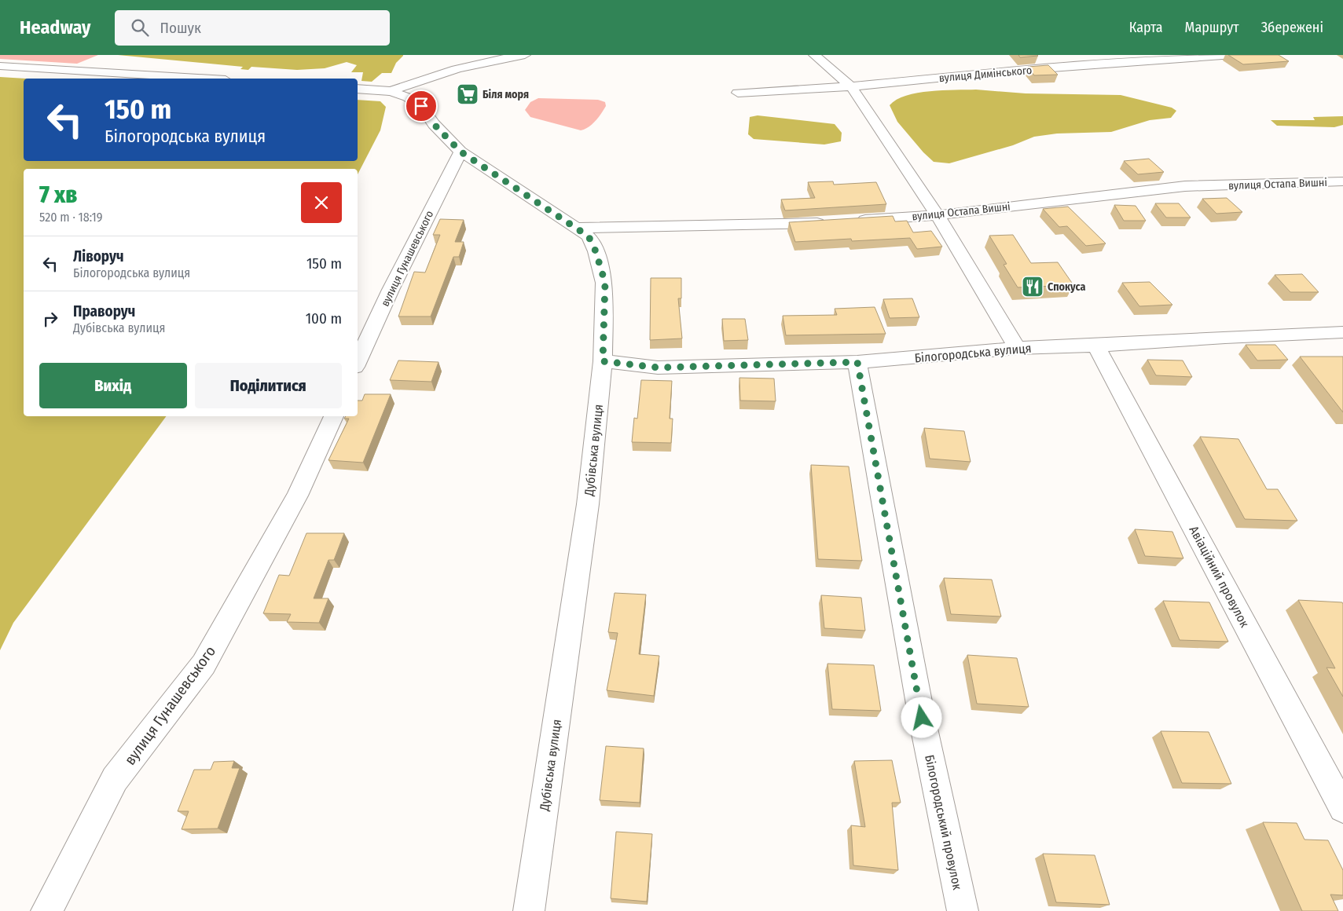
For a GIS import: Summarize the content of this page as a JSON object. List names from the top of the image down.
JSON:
{
  "streets": {
    "street": [
      "вулиця Димінського",
      "вулиця Остапа Вишні",
      "вулиця Гунашевського",
      "Білогородська вулиця",
      "Дубівська вулиця",
      "Авіаційний провулок",
      "Білогородський провулок"
    ]
  },
  "crossings": [
    ["вулиця Гунашевського", "Дубівська вулиця"],
    ["Білогородська вулиця", "Дубівська вулиця"],
    ["Білогородська вулиця", "Авіаційний провулок"],
    ["Білогородська вулиця", "Білогородський провулок"]
  ],
  "places": {
    "supermarket": ["Біля моря"],
    "restaurant": ["Спокуса"]
  },
  "page": {
    "header": "Headway",
    "search": "Пошук",
    "nav": ["Карта", "Маршрут", "Збережені"],
    "turn": ["150 m", "Білогородська вулиця"],
    "heading": ["7 хв", "520 m · 18:19"],
    "list": [
      {
        "name": "Ліворуч",
        "note": "Білогородська вулиця",
        "value": "150 m"
      },
      {
        "name": "Праворуч",
        "note": "Дубівська вулиця",
        "value": "100 m"
      }
    ],
    "buttons": ["Вихід", "Поділитися"]
  }
}
